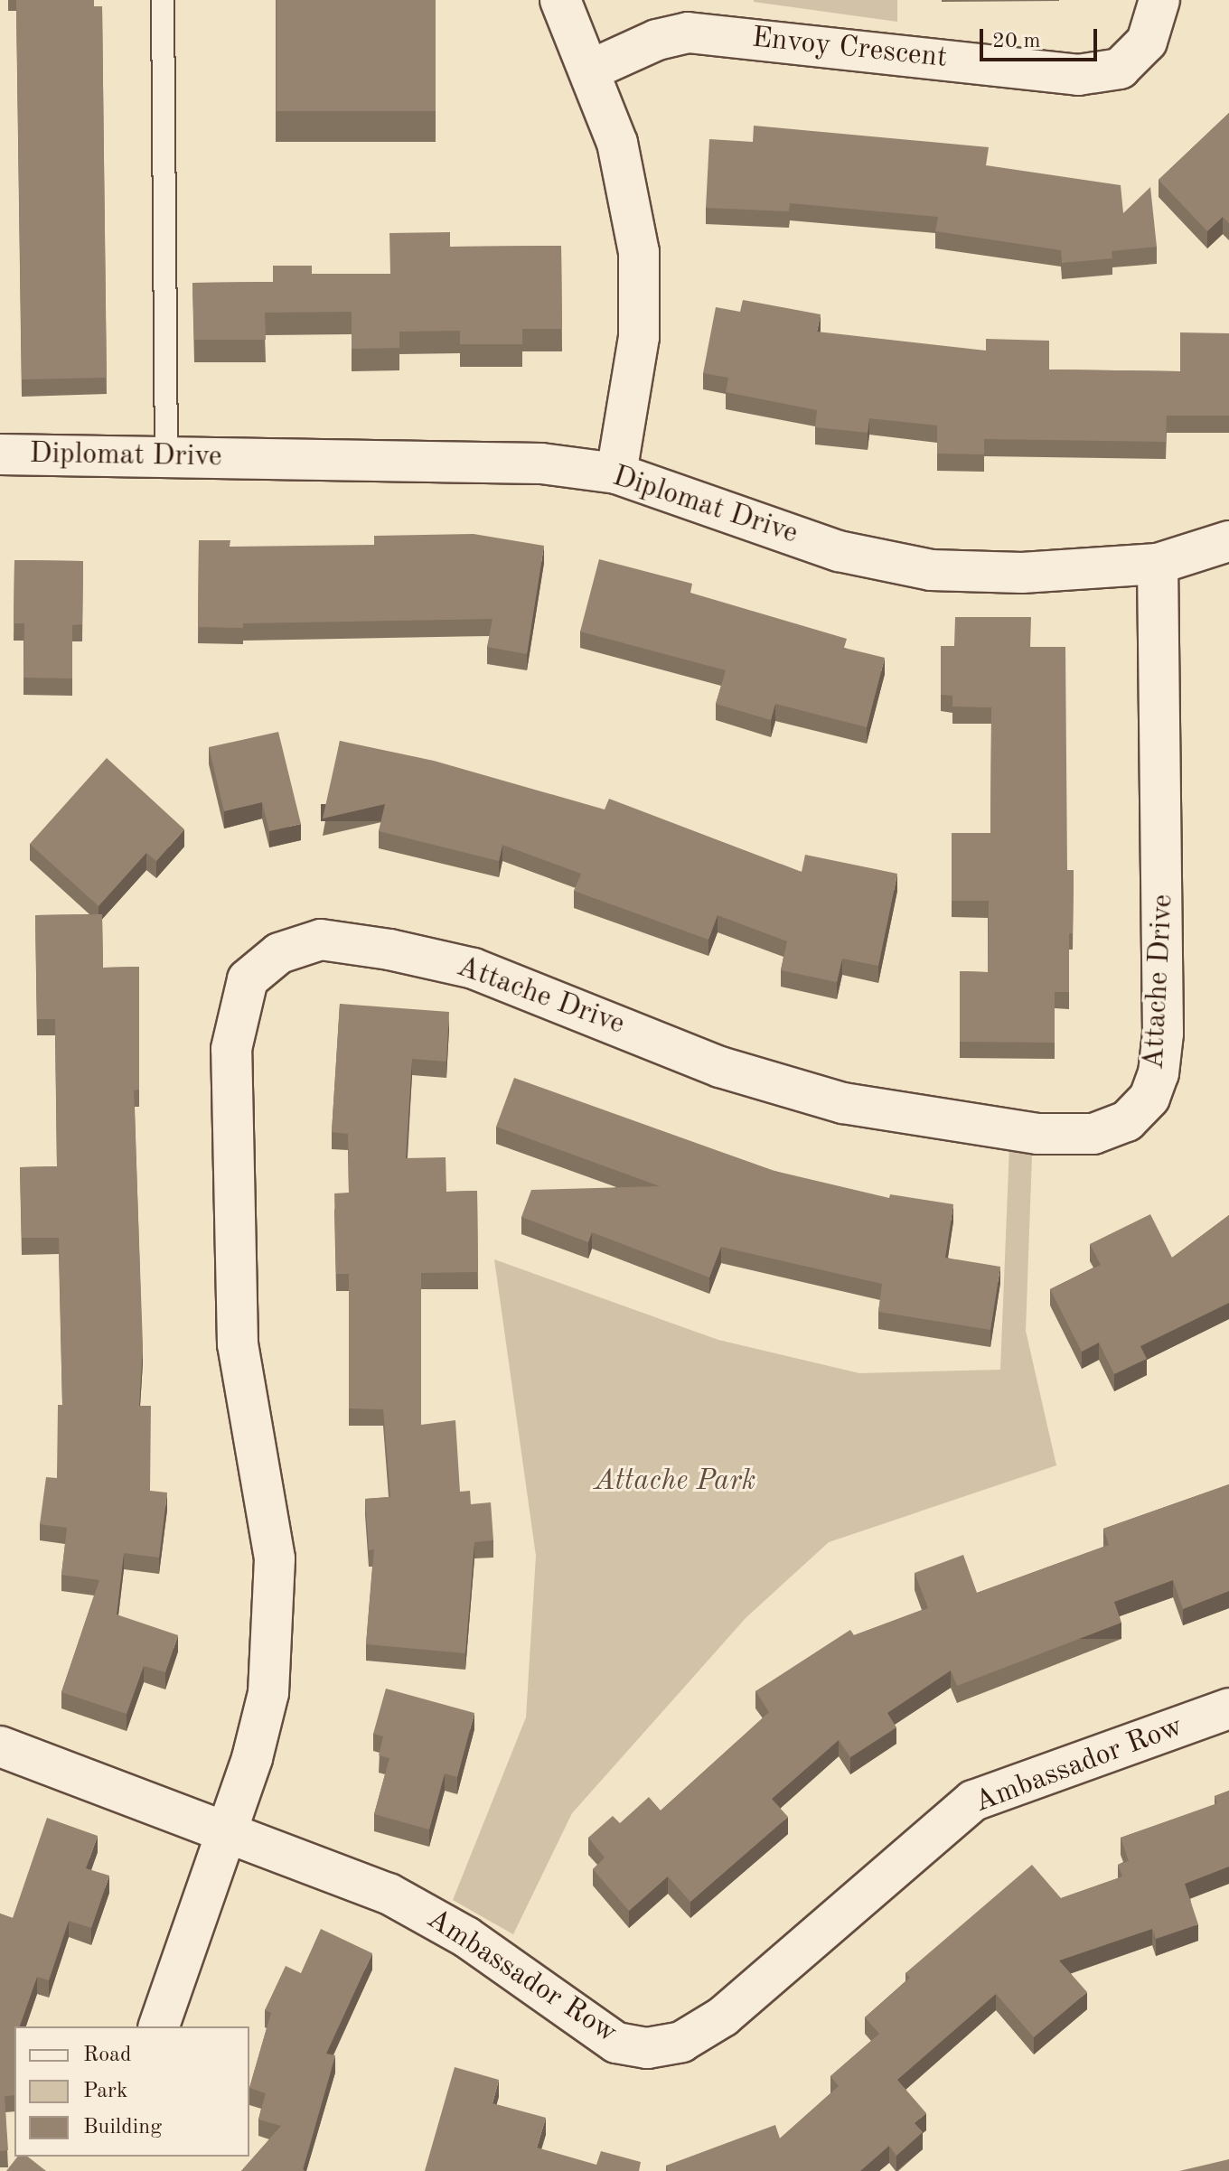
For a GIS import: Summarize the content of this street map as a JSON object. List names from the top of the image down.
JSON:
{
  "streets": {
    "street": [
      "Envoy Crescent",
      "Diplomat Drive",
      "Attache Drive",
      "Ambassador Row"
    ]
  },
  "crossings": [
    ["Diplomat Drive", "Attache Drive"],
    ["Attache Drive", "Ambassador Row"]
  ],
  "parks": ["Attache Park"],
  "legend": ["Road", "Park", "Building"],
  "scale_bar": "20 m"
}
